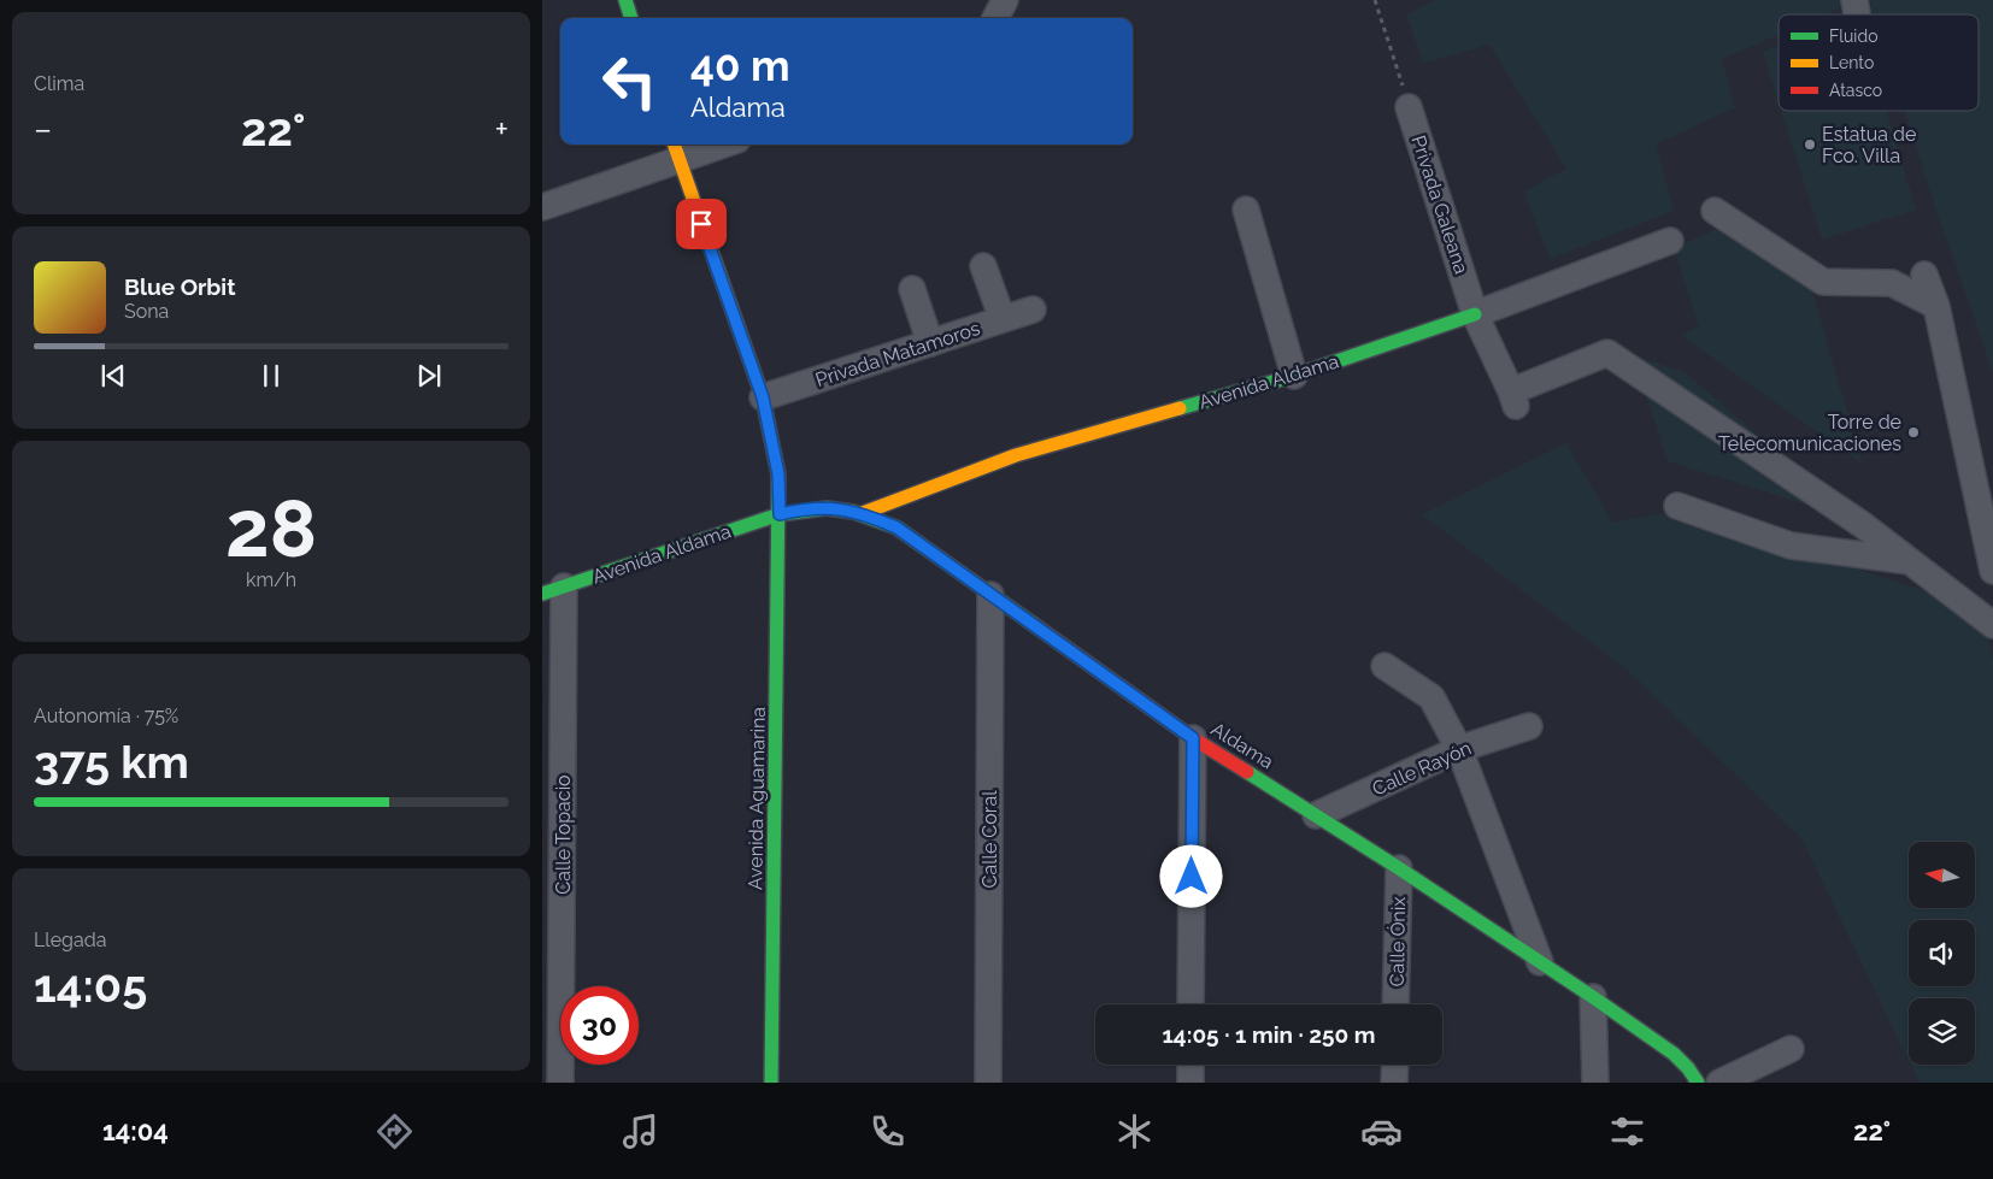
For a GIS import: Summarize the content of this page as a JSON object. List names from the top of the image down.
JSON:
{
  "streets": {
    "street": [
      "Privada Galeana",
      "Privada Matamoros",
      "Avenida Aldama",
      "Aldama",
      "Calle Rayón",
      "Avenida Aguamarina",
      "Calle Topacio",
      "Calle Coral",
      "Calle Ónix"
    ]
  },
  "crossings": [
    ["Privada Galeana", "Avenida Aldama"],
    ["Privada Matamoros", "Avenida Aguamarina"],
    ["Avenida Aldama", "Aldama"],
    ["Avenida Aldama", "Avenida Aguamarina"],
    ["Avenida Aldama", "Calle Topacio"],
    ["Aldama", "Calle Rayón"],
    ["Aldama", "Avenida Aguamarina"],
    ["Aldama", "Calle Coral"],
    ["Aldama", "Calle Ónix"]
  ],
  "places": ["Estatua de Fco. Villa", "Torre de Telecomunicaciones"],
  "legend": ["Fluido", "Lento", "Atasco"],
  "north": "left",
  "page": {
    "tile": [
      "Clima",
      ["28", "km/h"],
      ["Autonomía · 75%", "375 km"],
      ["Llegada", "14:05"]
    ],
    "turn": ["40 m", "Aldama"],
    "heat": ["−", "22°", "+"],
    "song": ["Blue Orbit", "Sona"],
    "limit": "30",
    "trip": "14:05 · 1 min · 250 m",
    "tabs": ["14:04", "22°"]
  }
}
